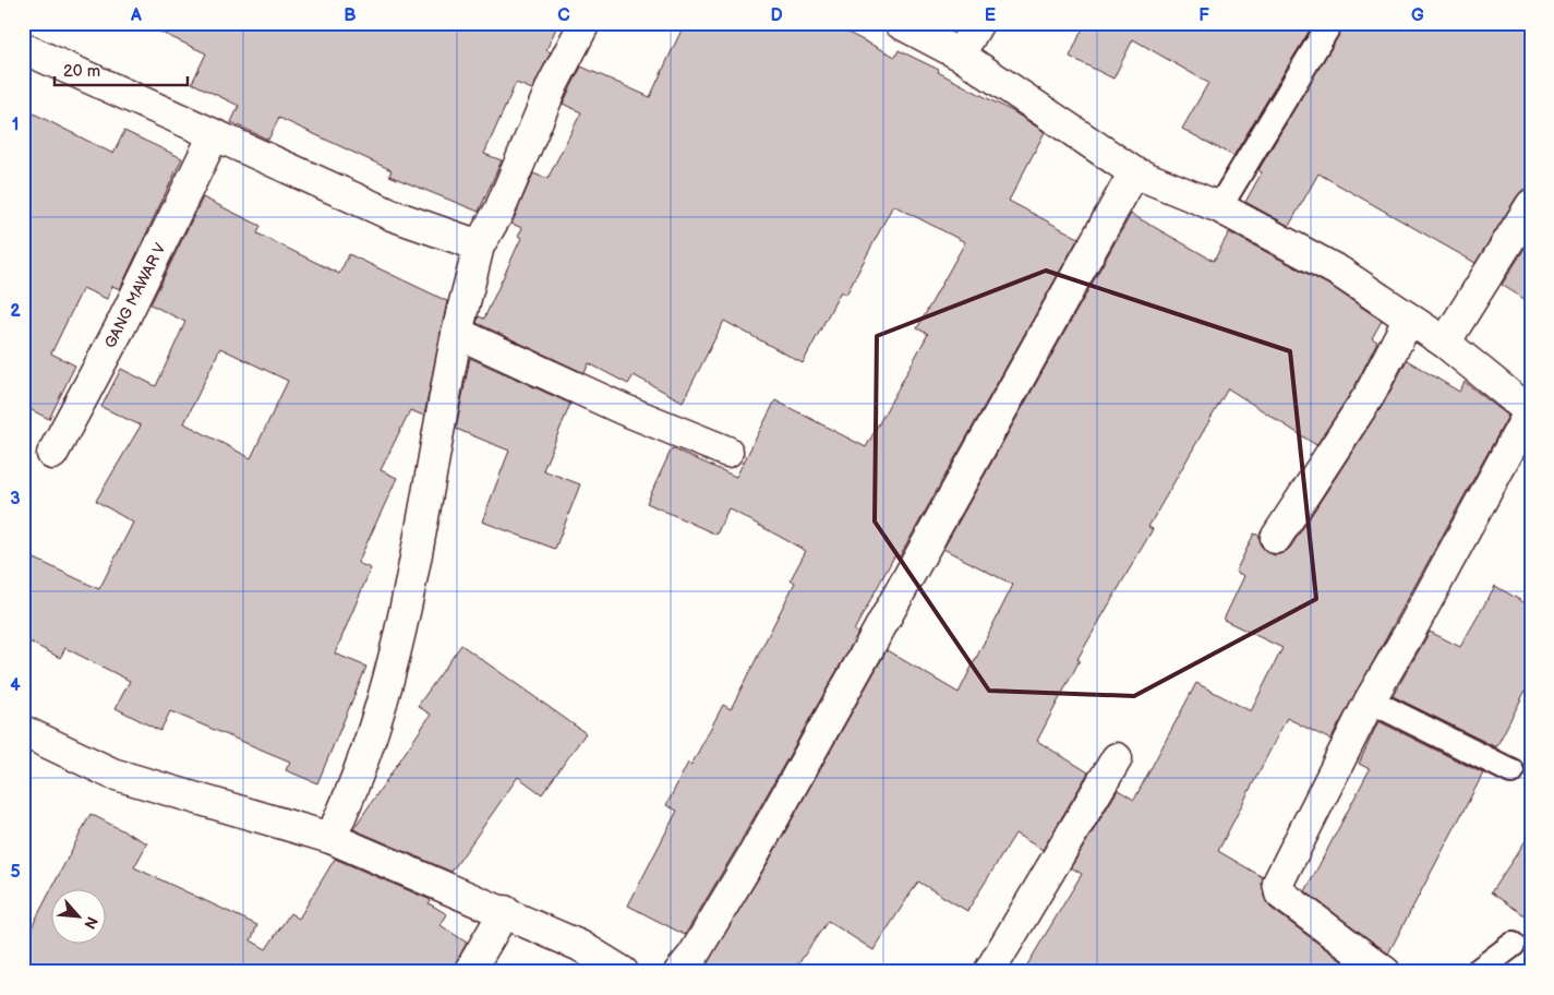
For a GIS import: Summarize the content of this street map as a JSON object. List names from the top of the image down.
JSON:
{
  "streets": {
    "street": ["GANG MAWAR V"]
  },
  "scale_bar": "20 m",
  "north": "bottom right",
  "grid": {
    "columns": [
      "A",
      "B",
      "C",
      "D",
      "E",
      "F",
      "G"
    ],
    "rows": [
      "1",
      "2",
      "3",
      "4",
      "5"
    ]
  }
}
